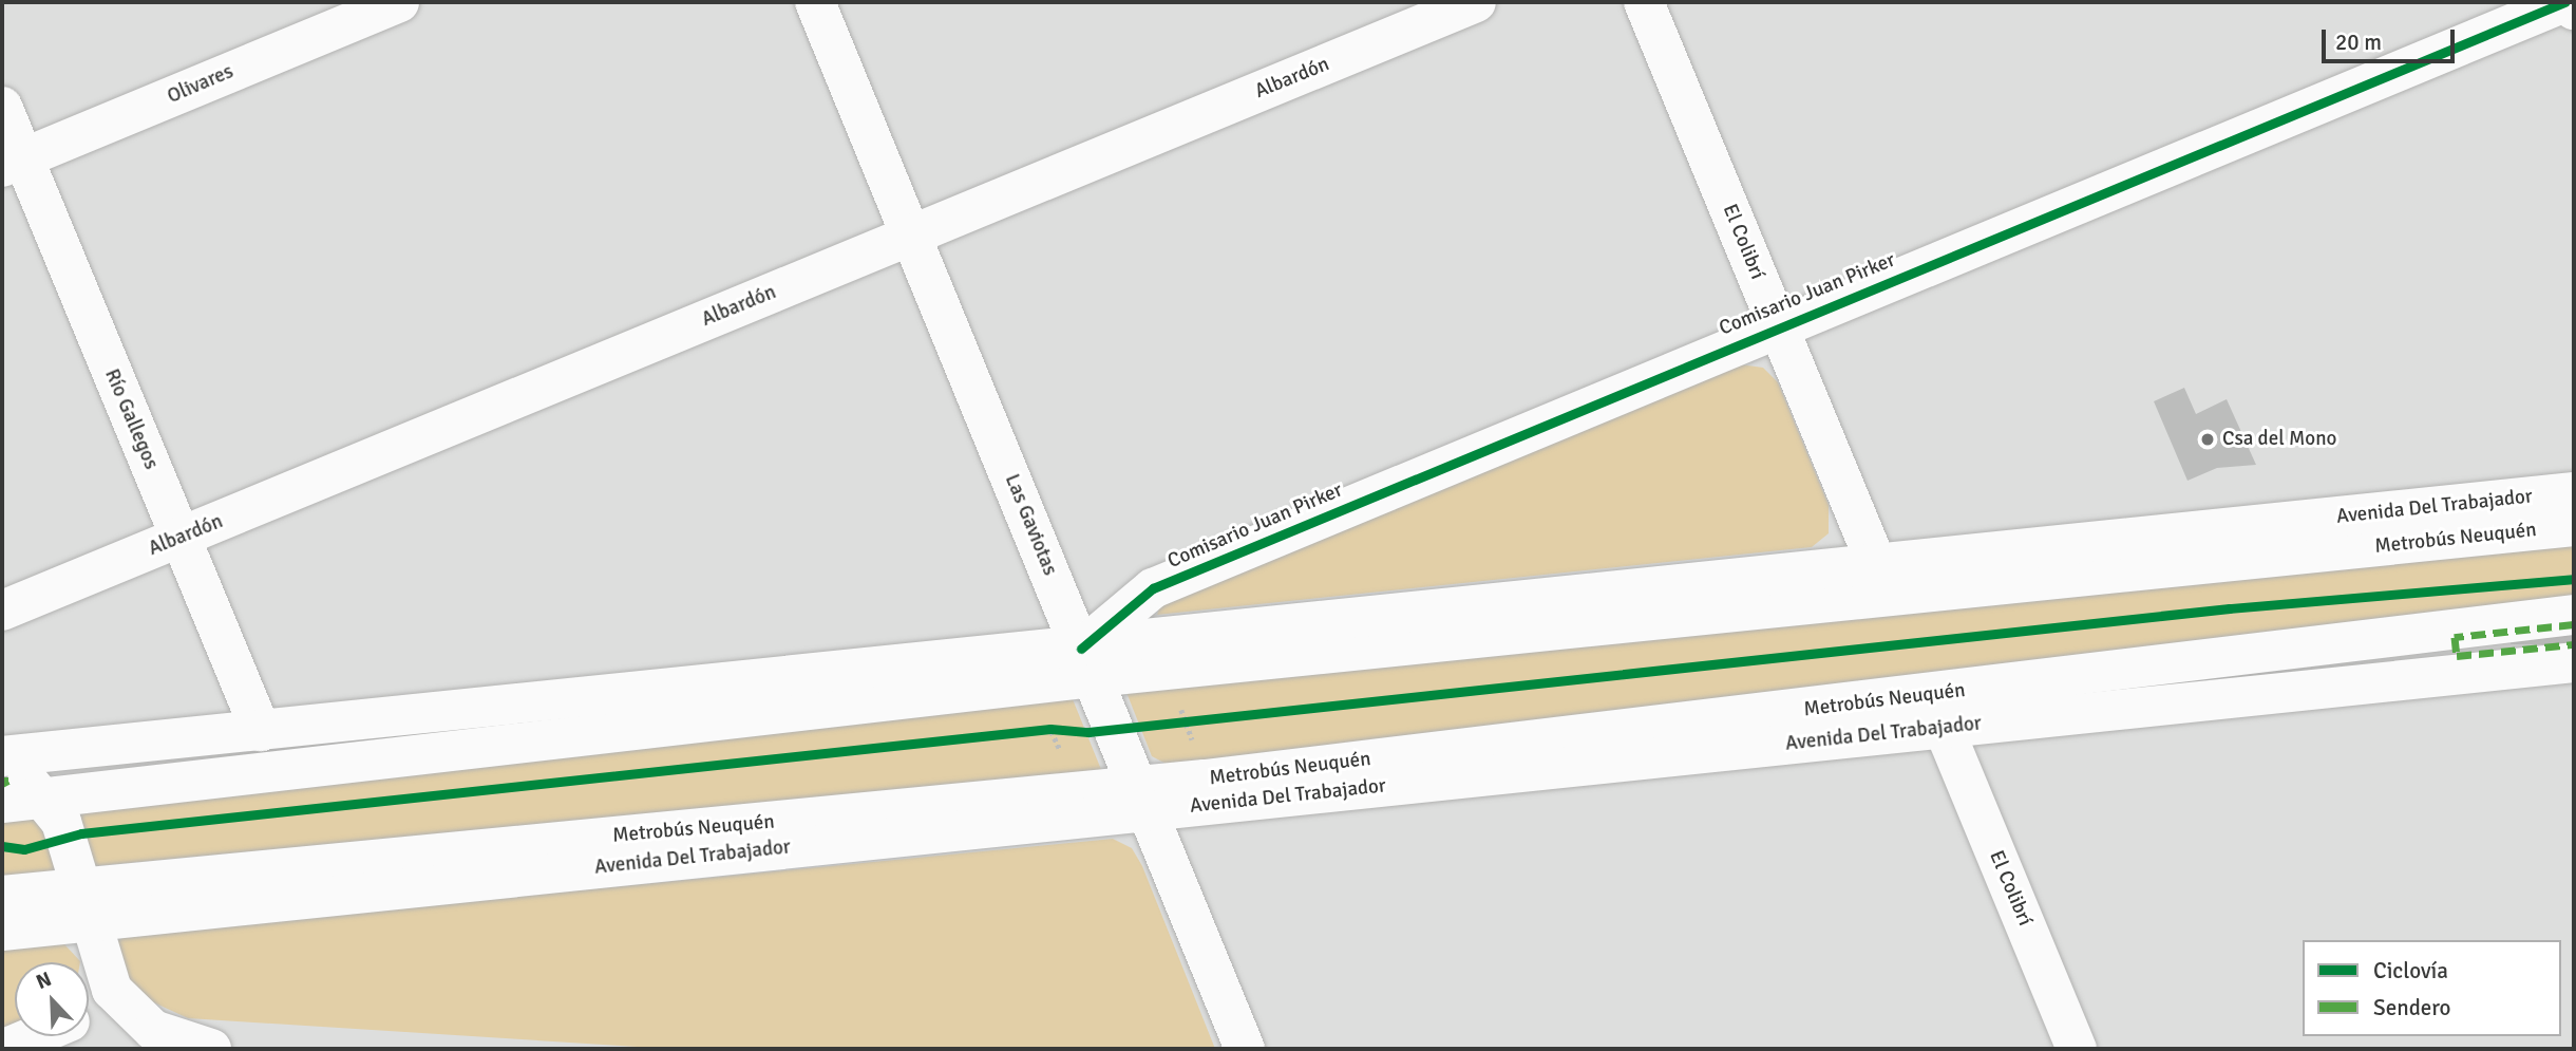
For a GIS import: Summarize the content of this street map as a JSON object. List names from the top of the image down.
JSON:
{
  "streets": {
    "street": [
      "Albardón",
      "Olivares",
      "El Colibrí",
      "Comisario Juan Pirker",
      "Río Gallegos",
      "Avenida Del Trabajador",
      "Las Gaviotas",
      "Metrobús Neuquén"
    ]
  },
  "crossings": [
    ["Albardón", "Río Gallegos"],
    ["Albardón", "Las Gaviotas"],
    ["Olivares", "Río Gallegos"],
    ["El Colibrí", "Comisario Juan Pirker"],
    ["El Colibrí", "Avenida Del Trabajador"],
    ["Comisario Juan Pirker", "Avenida Del Trabajador"],
    ["Comisario Juan Pirker", "Las Gaviotas"],
    ["Comisario Juan Pirker", "Metrobús Neuquén"],
    ["Río Gallegos", "Avenida Del Trabajador"],
    ["Avenida Del Trabajador", "Las Gaviotas"],
    ["Avenida Del Trabajador", "Metrobús Neuquén"],
    ["Las Gaviotas", "Metrobús Neuquén"]
  ],
  "places": ["Csa del Mono"],
  "legend": ["Ciclovía", "Sendero"],
  "scale_bar": "20 m",
  "north": "top left"
}
